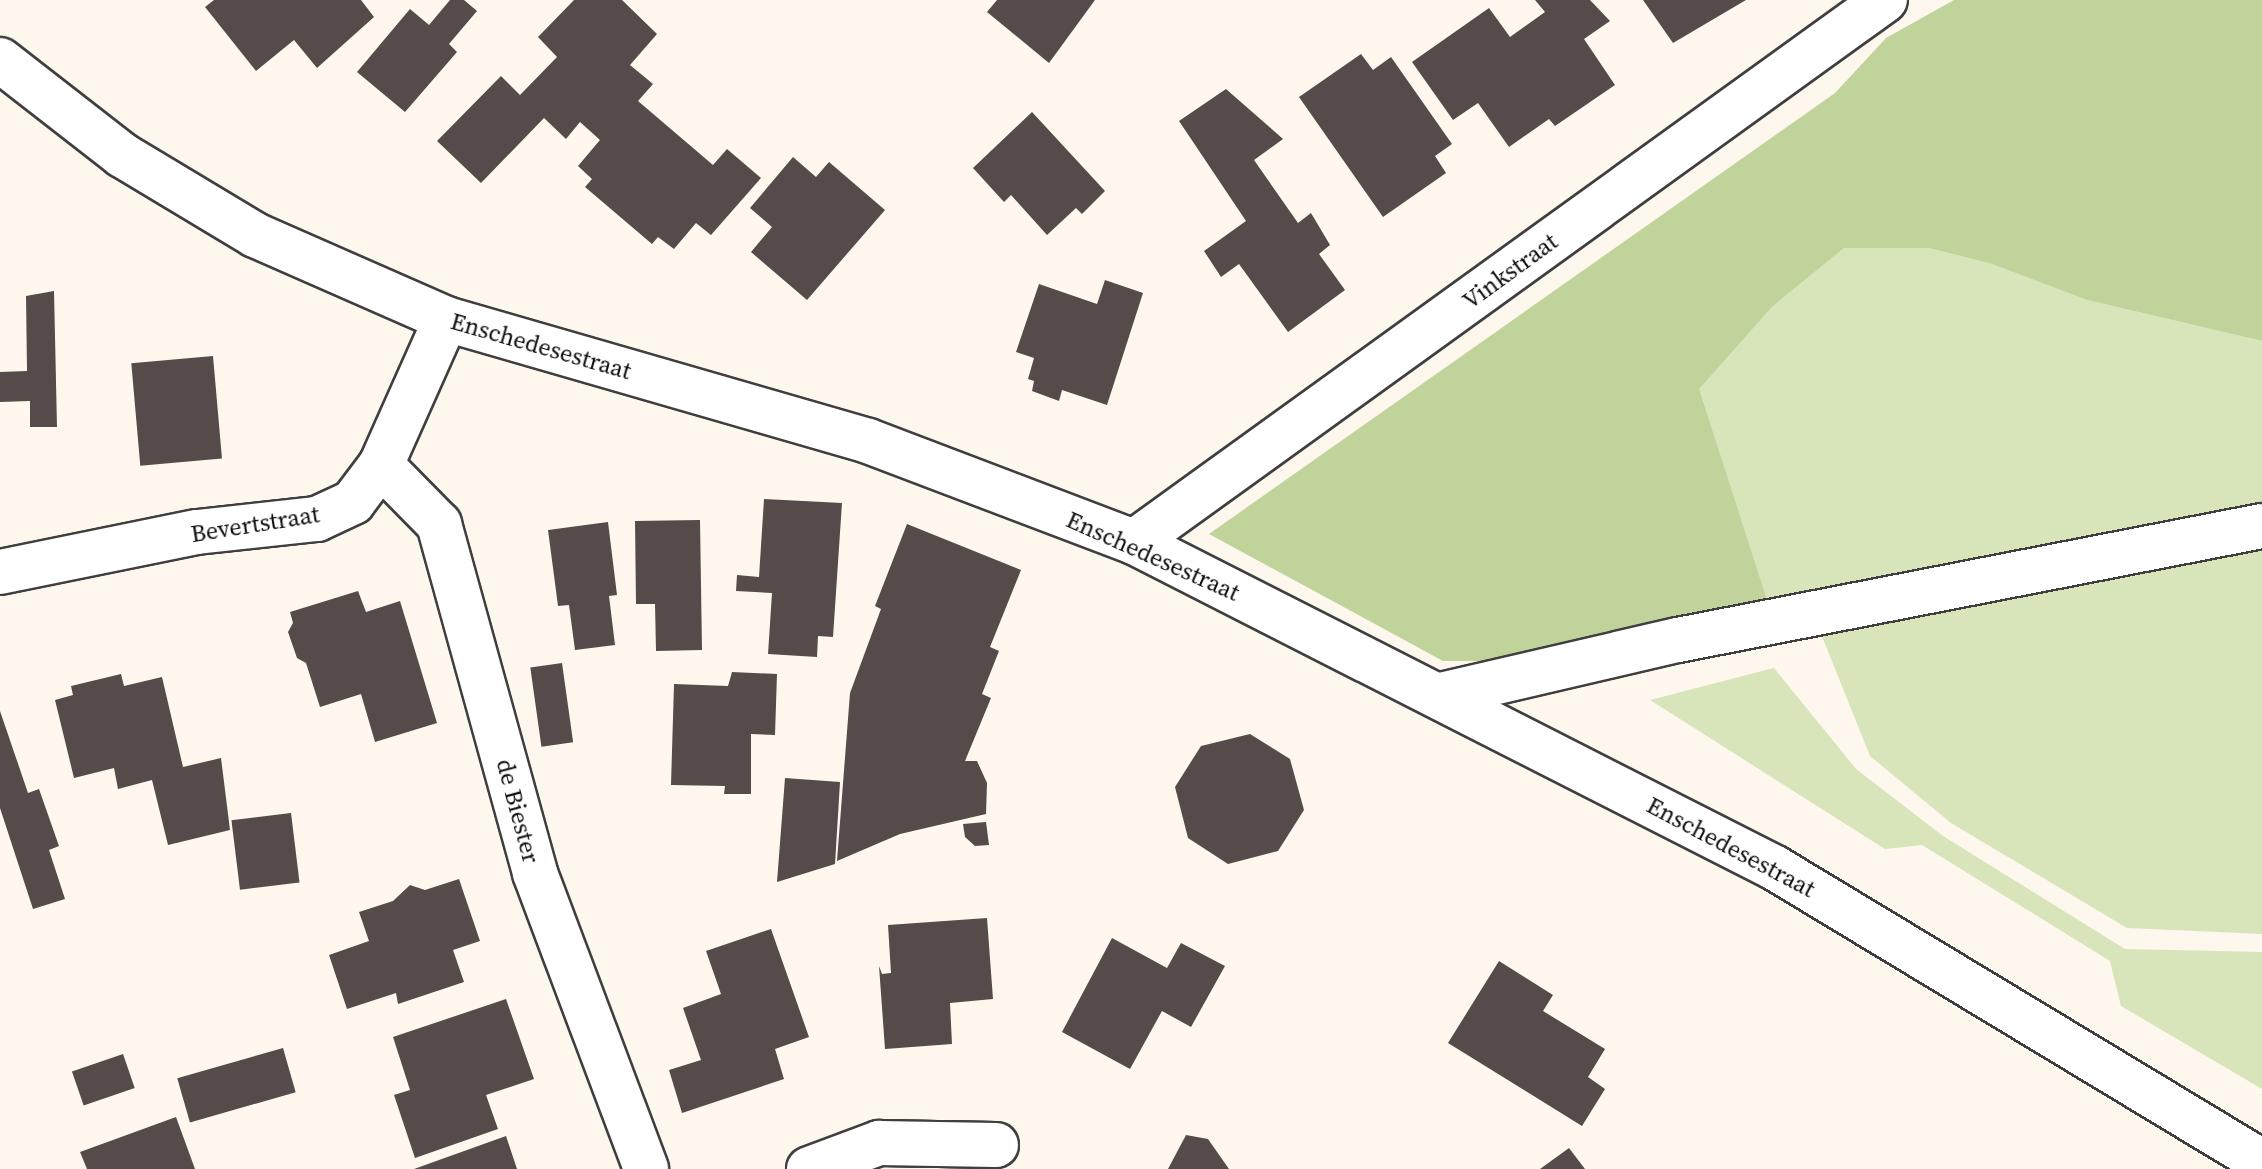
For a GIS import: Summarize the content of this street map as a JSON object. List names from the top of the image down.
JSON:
{
  "streets": {
    "street": [
      "Vinkstraat",
      "Enschedesestraat",
      "Bevertstraat",
      "de Biester"
    ]
  },
  "crossings": [
    ["Vinkstraat", "Enschedesestraat"],
    ["Enschedesestraat", "Bevertstraat"],
    ["Bevertstraat", "de Biester"]
  ]
}
